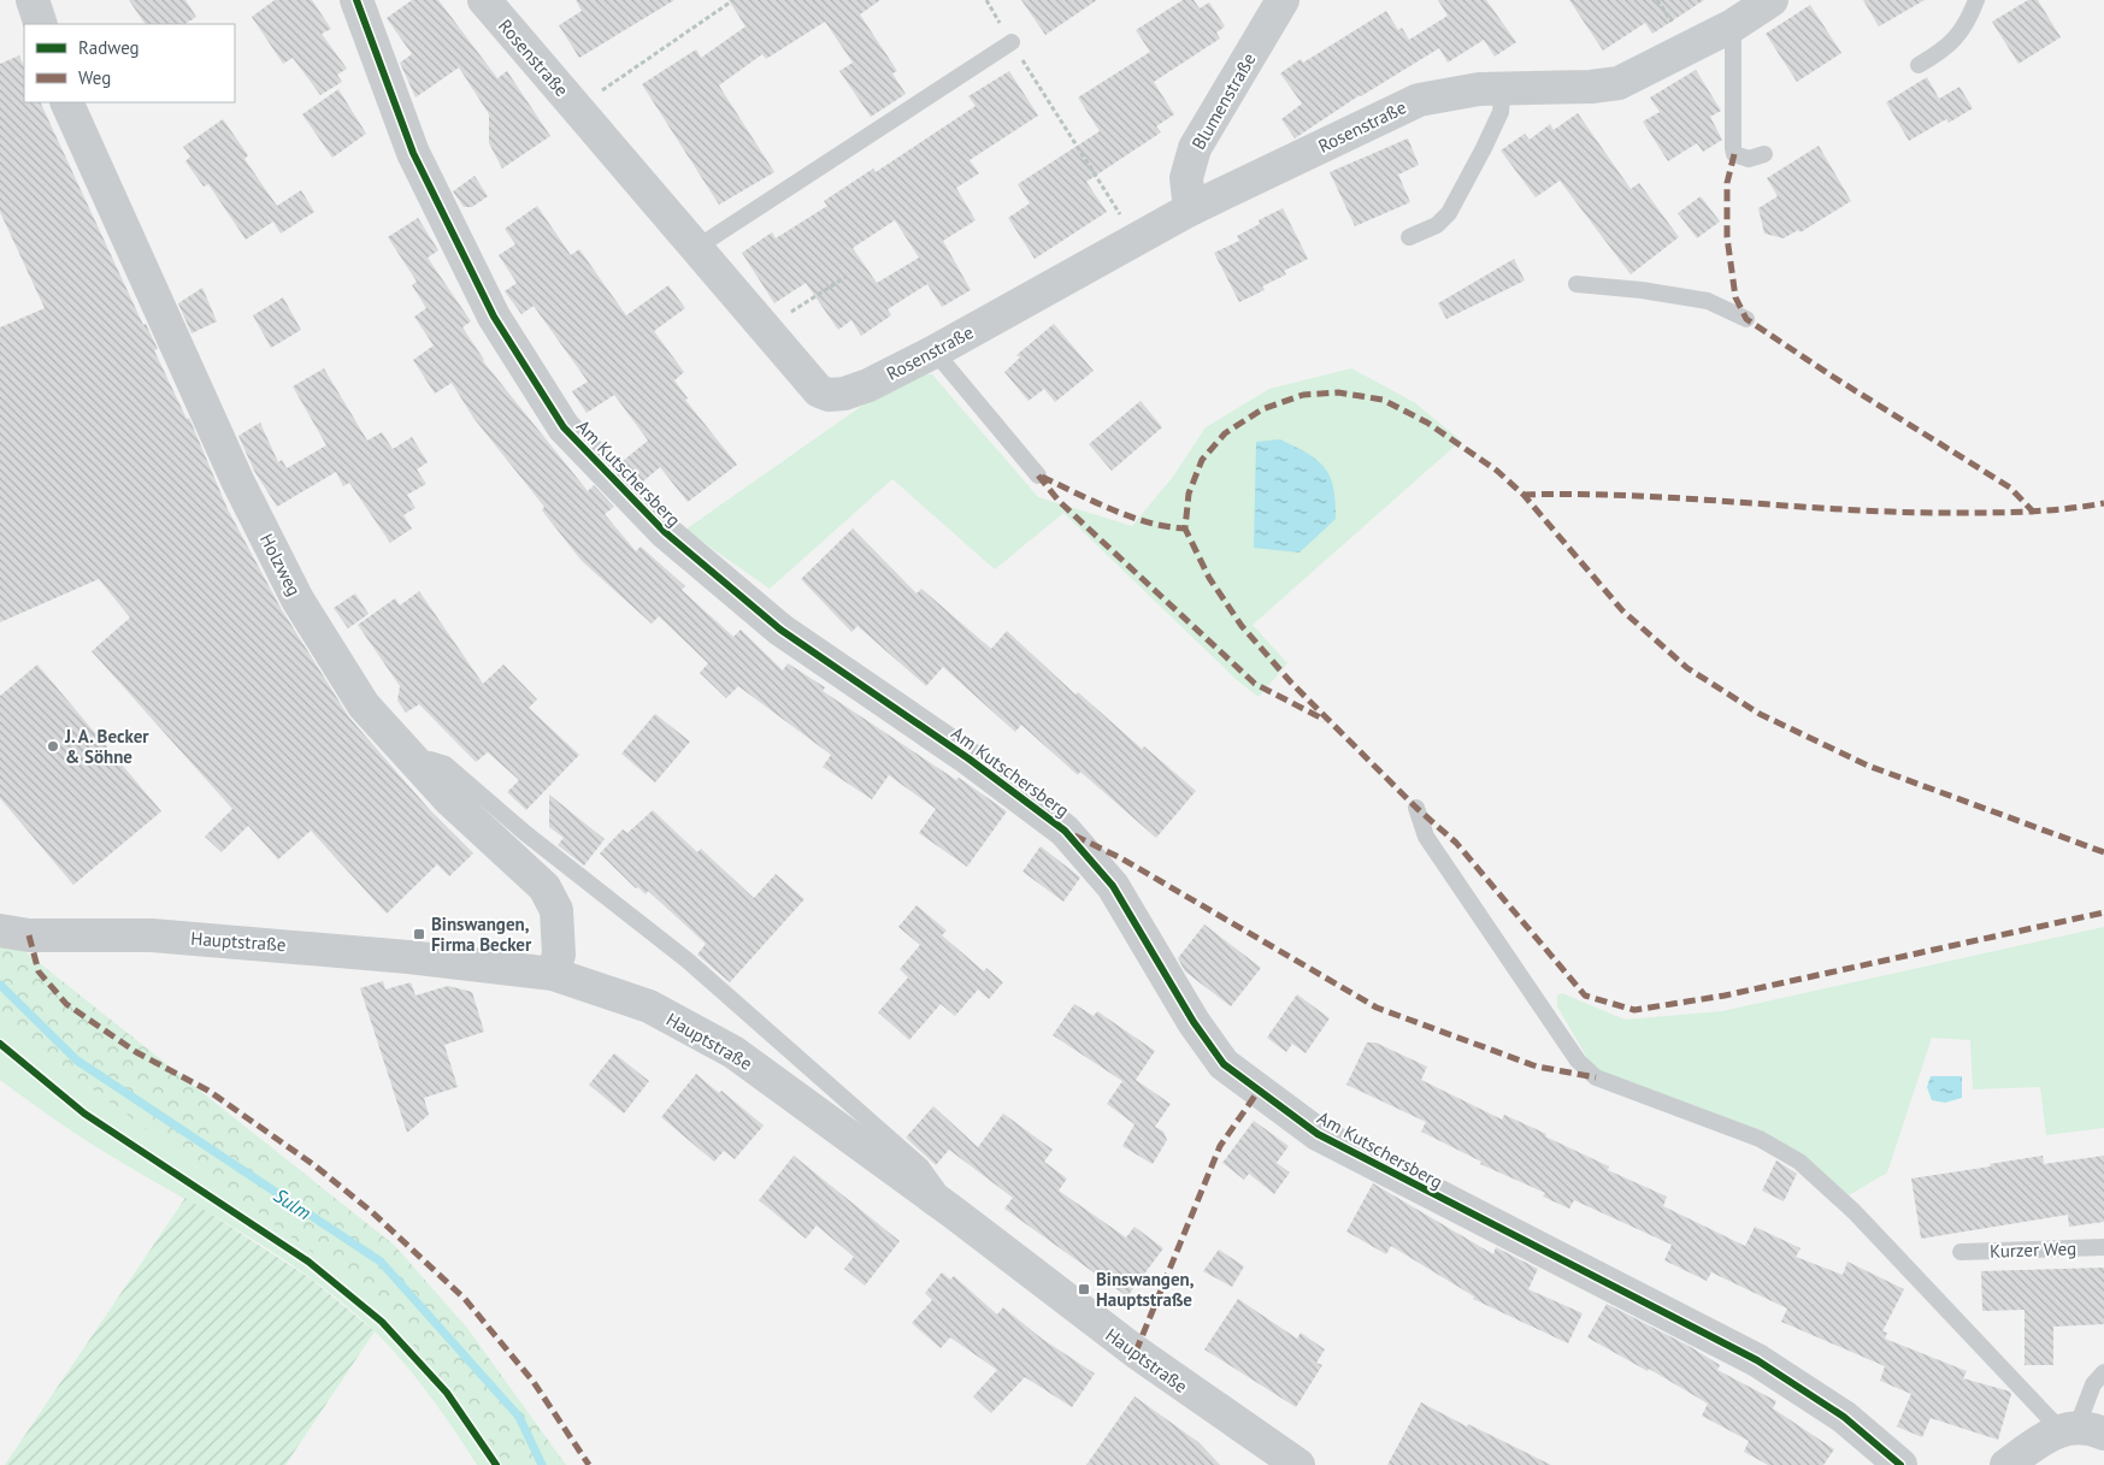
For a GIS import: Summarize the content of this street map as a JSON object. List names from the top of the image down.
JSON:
{
  "streets": {
    "street": [
      "Rosenstraße",
      "Blumenstraße",
      "Am Kutschersberg",
      "Holzweg",
      "Hauptstraße"
    ],
    "lane": ["Kurzer Weg"]
  },
  "crossings": [
    ["Rosenstraße", "Blumenstraße"],
    ["Holzweg", "Hauptstraße"]
  ],
  "water": ["Sulm"],
  "places": {
    "other": ["J. A. Becker & Söhne"],
    "transit": ["Binswangen, Firma Becker", "Binswangen, Hauptstraße"]
  },
  "legend": ["Radweg", "Weg"]
}
